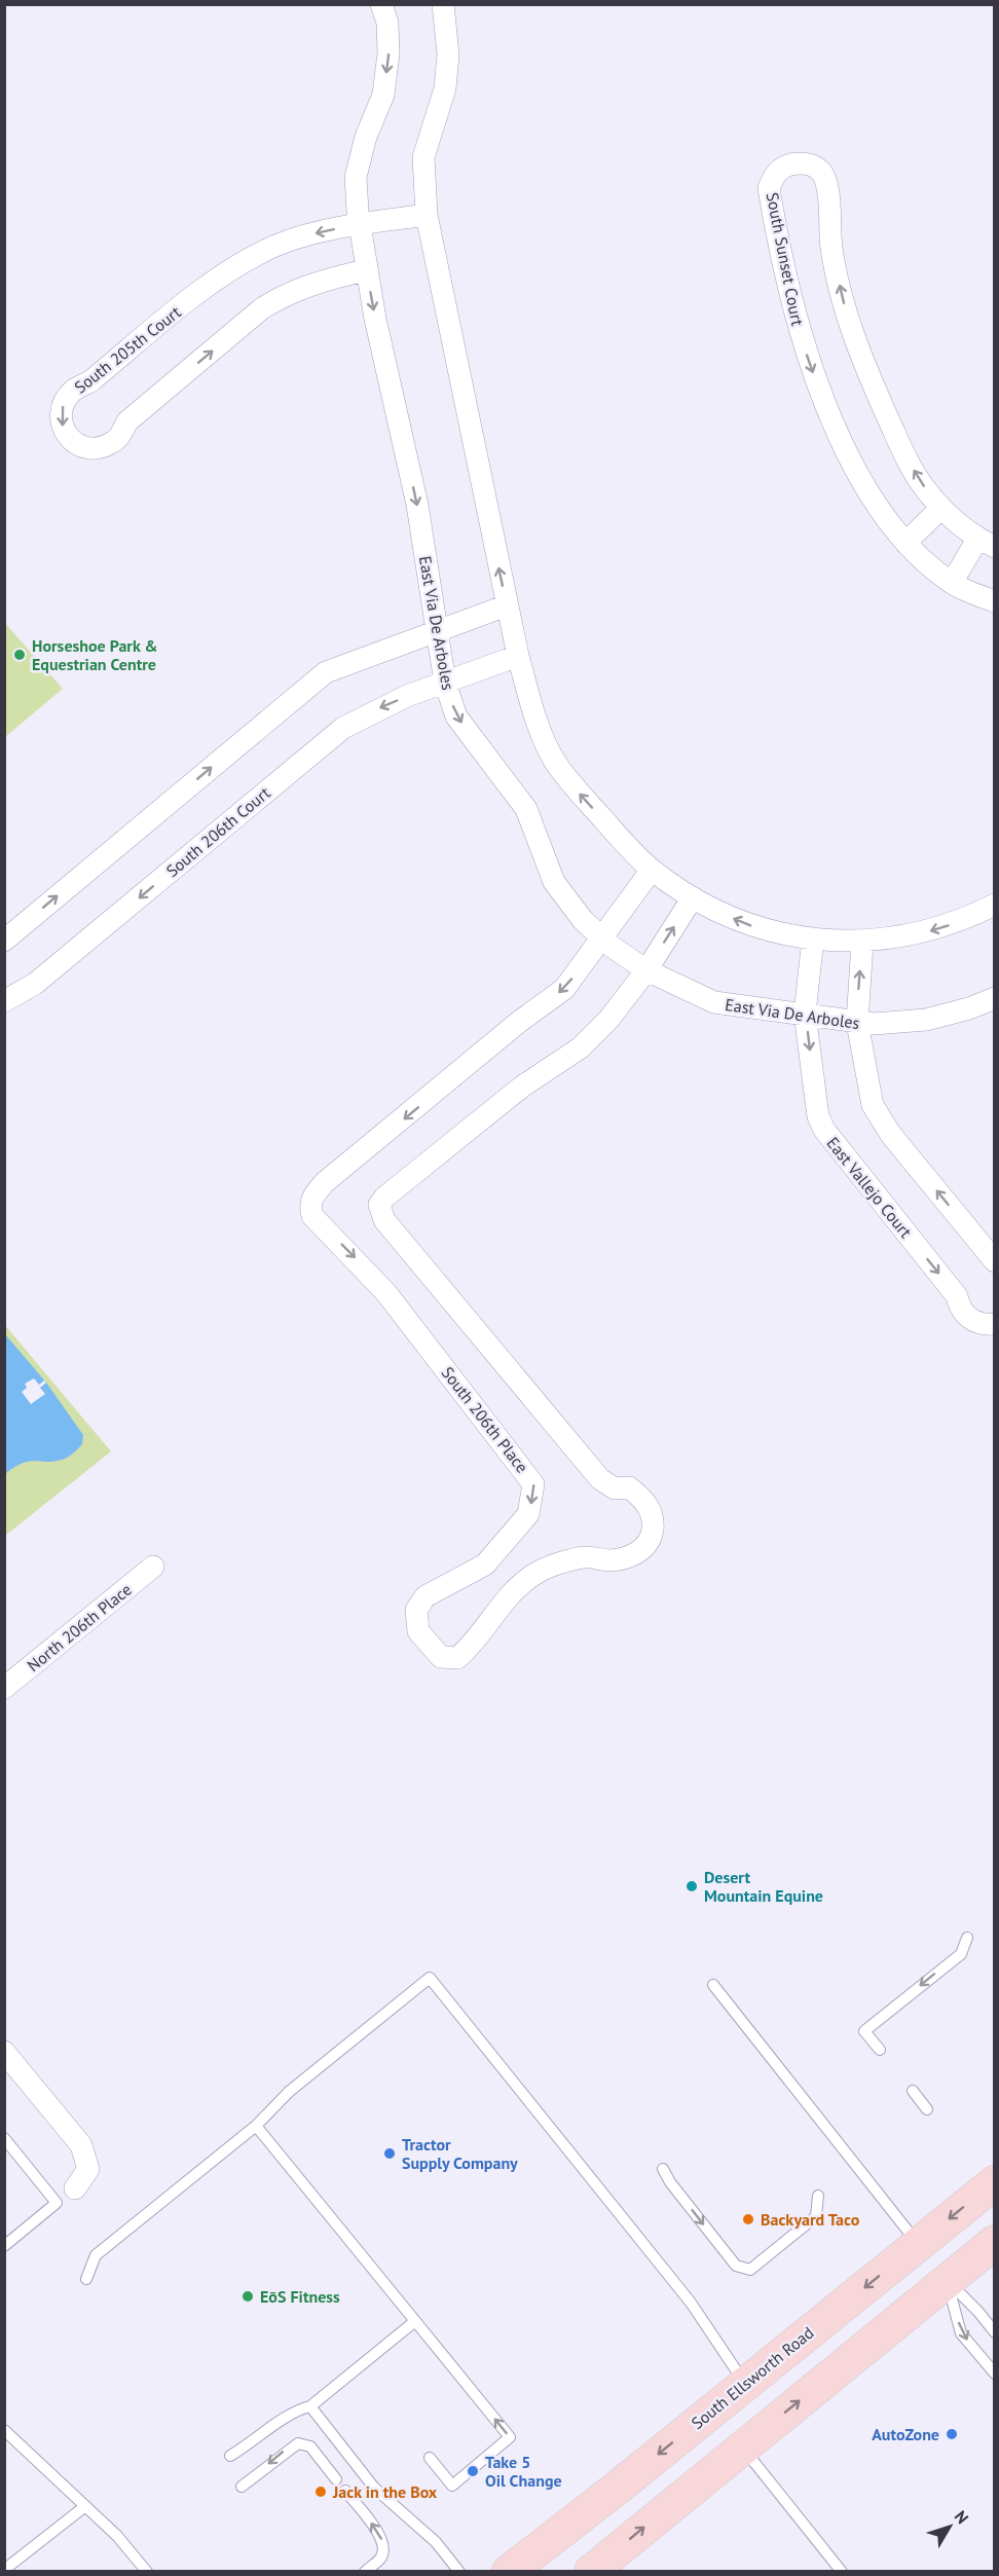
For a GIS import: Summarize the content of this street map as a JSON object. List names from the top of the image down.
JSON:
{
  "streets": {
    "main road": ["South Ellsworth Road"],
    "street": [
      "South Sunset Court",
      "South 205th Court",
      "East Via De Arboles",
      "South 206th Court",
      "East Vallejo Court",
      "South 206th Place",
      "North 206th Place"
    ]
  },
  "crossings": [
    ["South 205th Court", "East Via De Arboles"],
    ["East Via De Arboles", "South 206th Court"],
    ["East Via De Arboles", "East Vallejo Court"],
    ["East Via De Arboles", "South 206th Place"]
  ],
  "places": [
    "Horseshoe Park & Equestrian Centre",
    "Desert Mountain Equine",
    "Tractor Supply Company",
    "Backyard Taco",
    "EōS Fitness",
    "AutoZone",
    "Take 5 Oil Change",
    "Jack in the Box"
  ],
  "north": "top right"
}
